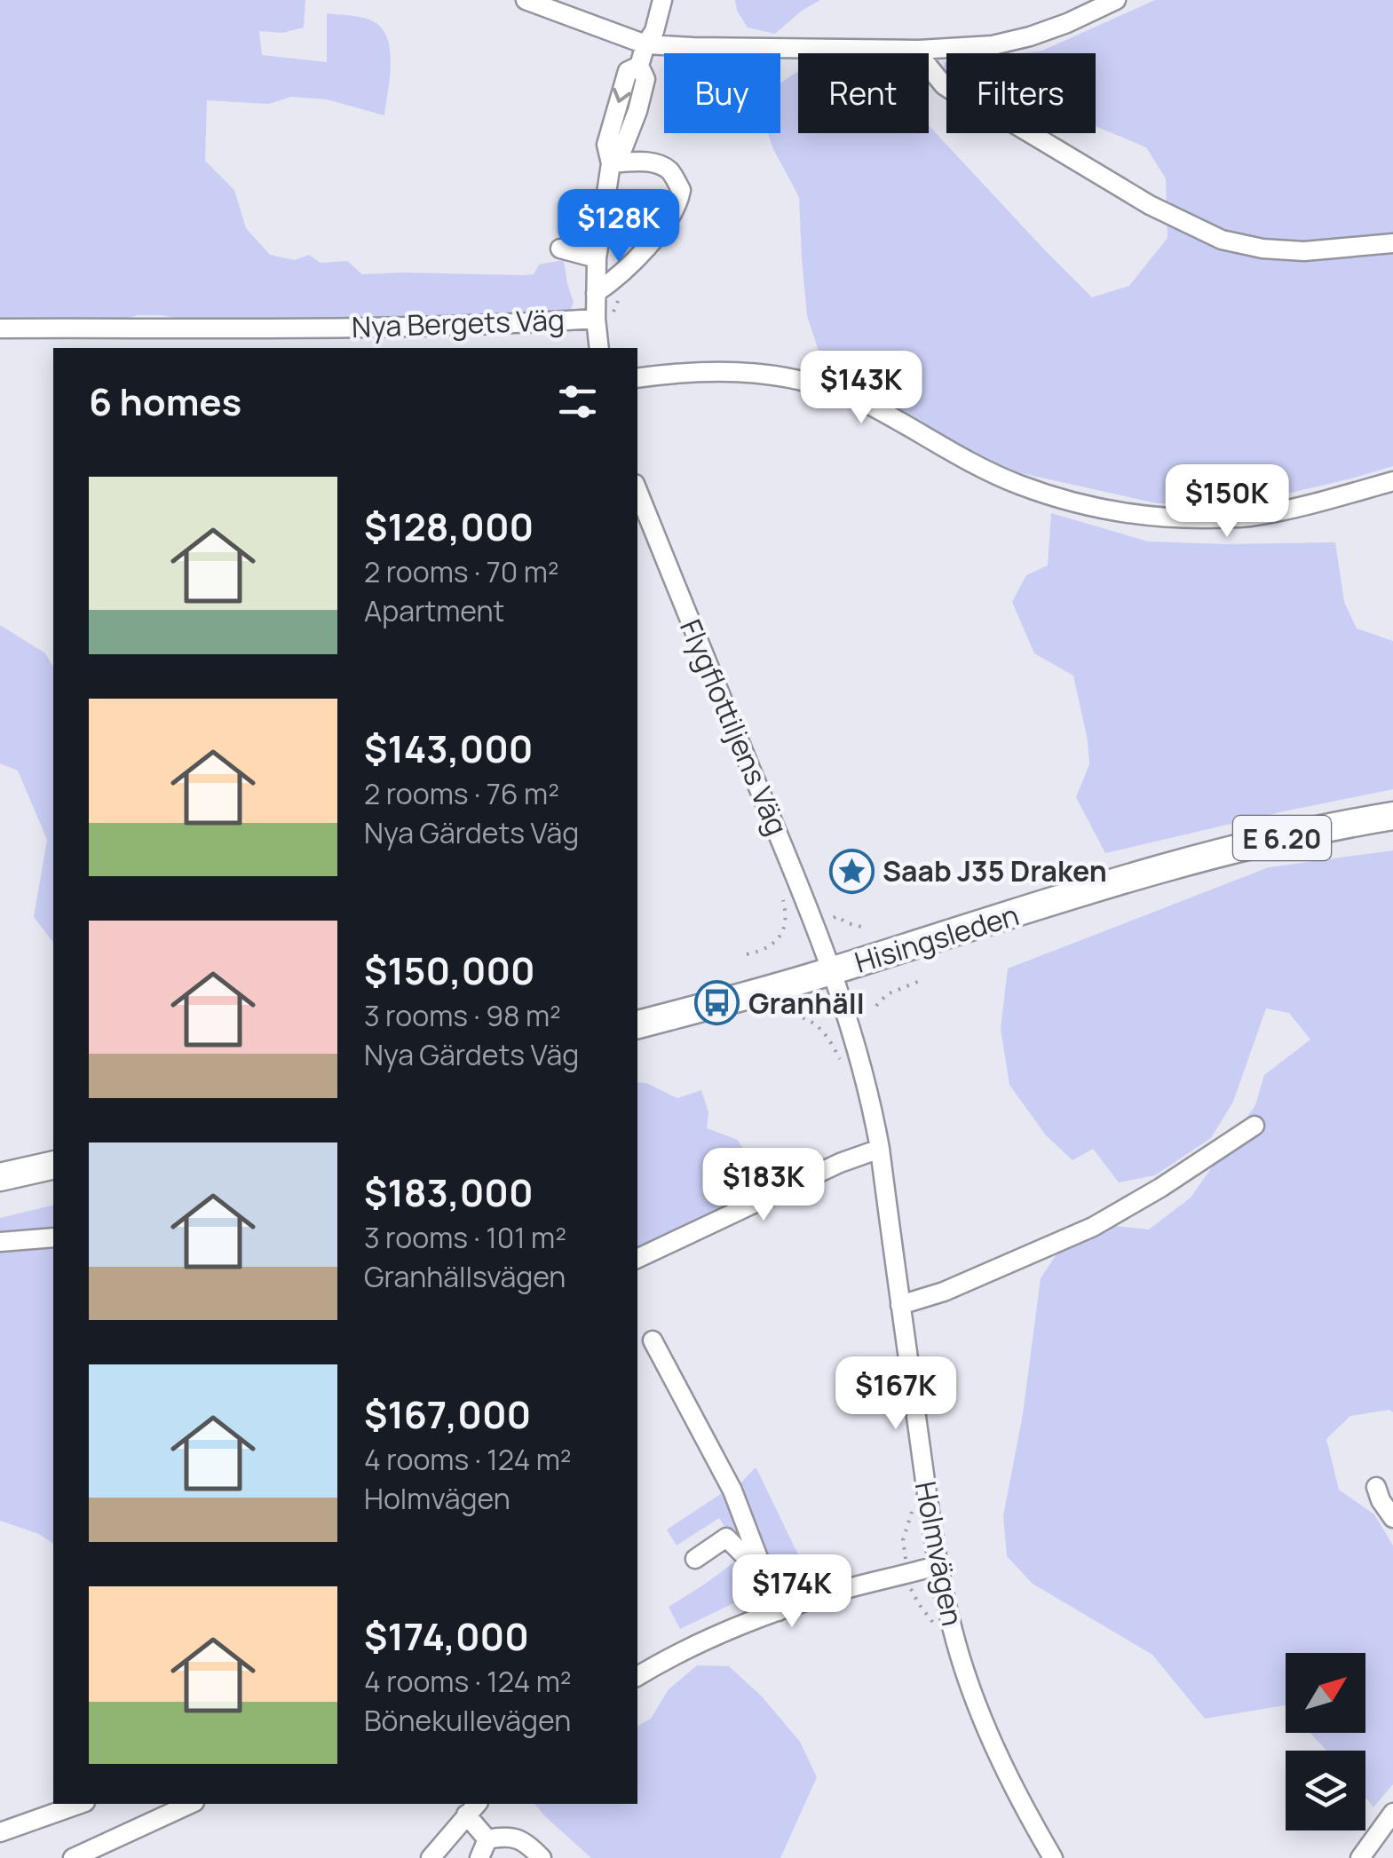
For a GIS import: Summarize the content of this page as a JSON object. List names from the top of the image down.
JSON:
{
  "streets": {
    "highway": ["E 6.20", "Hisingsleden"],
    "street": ["Nya Bergets Väg", "Flygflottiljens Väg", "Holmvägen"]
  },
  "crossings": [
    ["Flygflottiljens Väg", "Hisingsleden"],
    ["Flygflottiljens Väg", "Holmvägen"],
    ["Hisingsleden", "Holmvägen"]
  ],
  "places": {
    "place": ["Saab J35 Draken"],
    "bus stop": ["Granhäll"]
  },
  "north": "top right",
  "page": {
    "chip": ["Buy", "Rent", "Filters"],
    "price": [
      "$128K",
      "$143K",
      "$150K",
      "$183K",
      "$167K",
      "$174K"
    ],
    "heading": "6 homes",
    "list": [
      {
        "name": "$128,000",
        "note": "2 rooms · 70 m² · Apartment"
      },
      {
        "name": "$143,000",
        "note": "2 rooms · 76 m² · Nya Gärdets Väg"
      },
      {
        "name": "$150,000",
        "note": "3 rooms · 98 m² · Nya Gärdets Väg"
      },
      {
        "name": "$183,000",
        "note": "3 rooms · 101 m² · Granhällsvägen"
      },
      {
        "name": "$167,000",
        "note": "4 rooms · 124 m² · Holmvägen"
      },
      {
        "name": "$174,000",
        "note": "4 rooms · 124 m² · Bönekullevägen"
      }
    ]
  }
}
